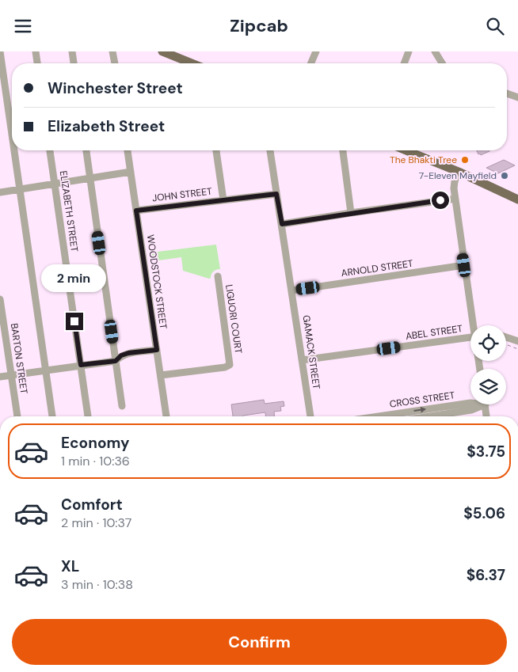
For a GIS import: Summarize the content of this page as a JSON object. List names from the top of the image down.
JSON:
{
  "streets": {
    "street": [
      "JOHN STREET",
      "ELIZABETH STREET",
      "ARNOLD STREET",
      "WOODSTOCK STREET",
      "LIGUORI COURT",
      "ABEL STREET",
      "GAMACK STREET",
      "BARTON STREET",
      "CROSS STREET"
    ]
  },
  "crossings": [
    ["JOHN STREET", "WOODSTOCK STREET"],
    ["JOHN STREET", "GAMACK STREET"],
    ["ARNOLD STREET", "GAMACK STREET"],
    ["WOODSTOCK STREET", "LIGUORI COURT"],
    ["ABEL STREET", "GAMACK STREET"]
  ],
  "places": ["The Bhakti Tree", "7-Eleven Mayfield"],
  "page": {
    "header": "Zipcab",
    "banner": ["Winchester Street", "Elizabeth Street"],
    "bubble": "2 min",
    "list": [
      {
        "name": "Economy",
        "note": "1 min · 10:36",
        "value": "$3.75"
      },
      {
        "name": "Comfort",
        "note": "2 min · 10:37",
        "value": "$5.06"
      },
      {
        "name": "XL",
        "note": "3 min · 10:38",
        "value": "$6.37"
      }
    ],
    "buttons": "Confirm"
  }
}
